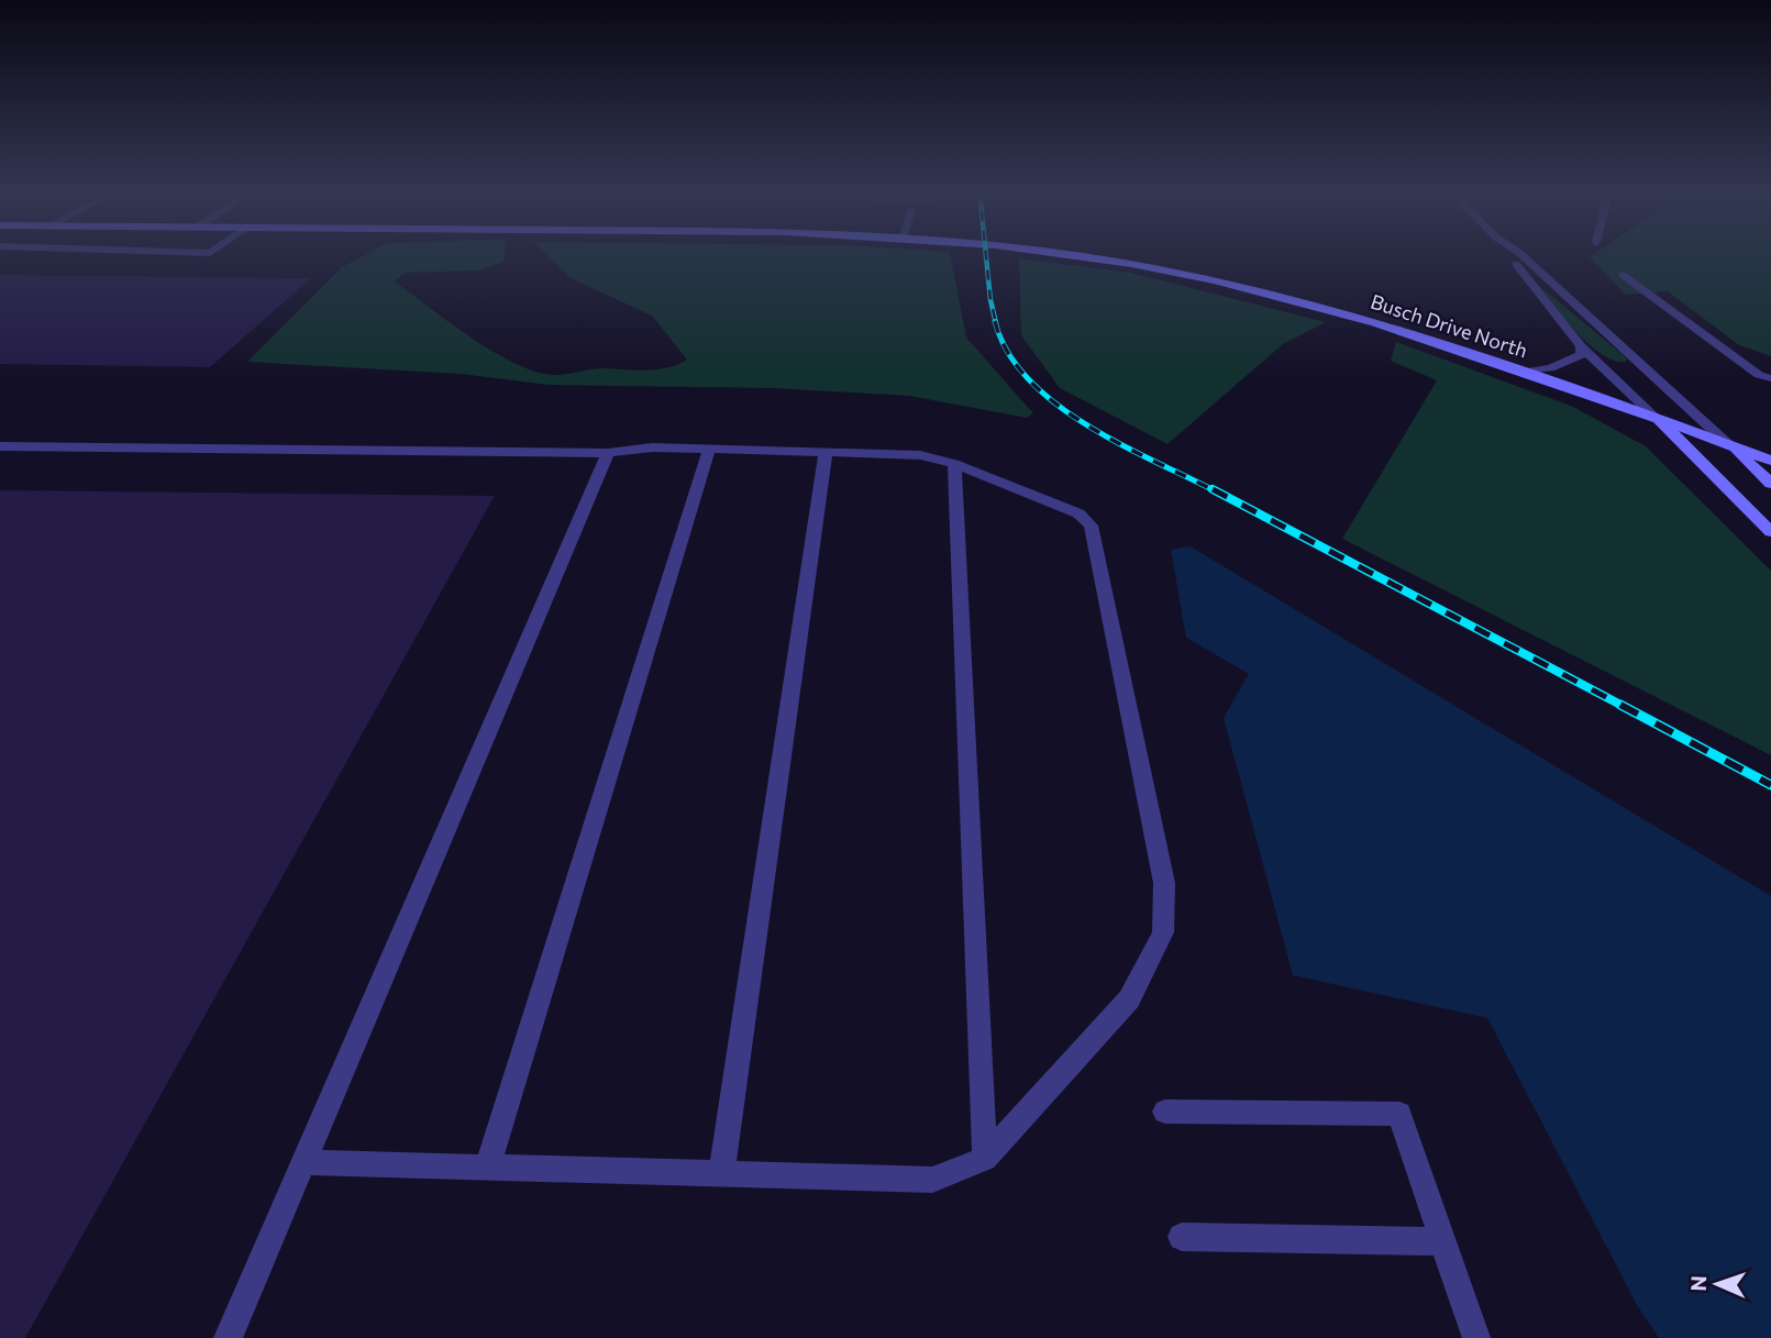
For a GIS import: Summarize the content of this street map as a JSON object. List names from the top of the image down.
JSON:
{
  "streets": {
    "street": ["Busch Drive North"]
  },
  "north": "left"
}
